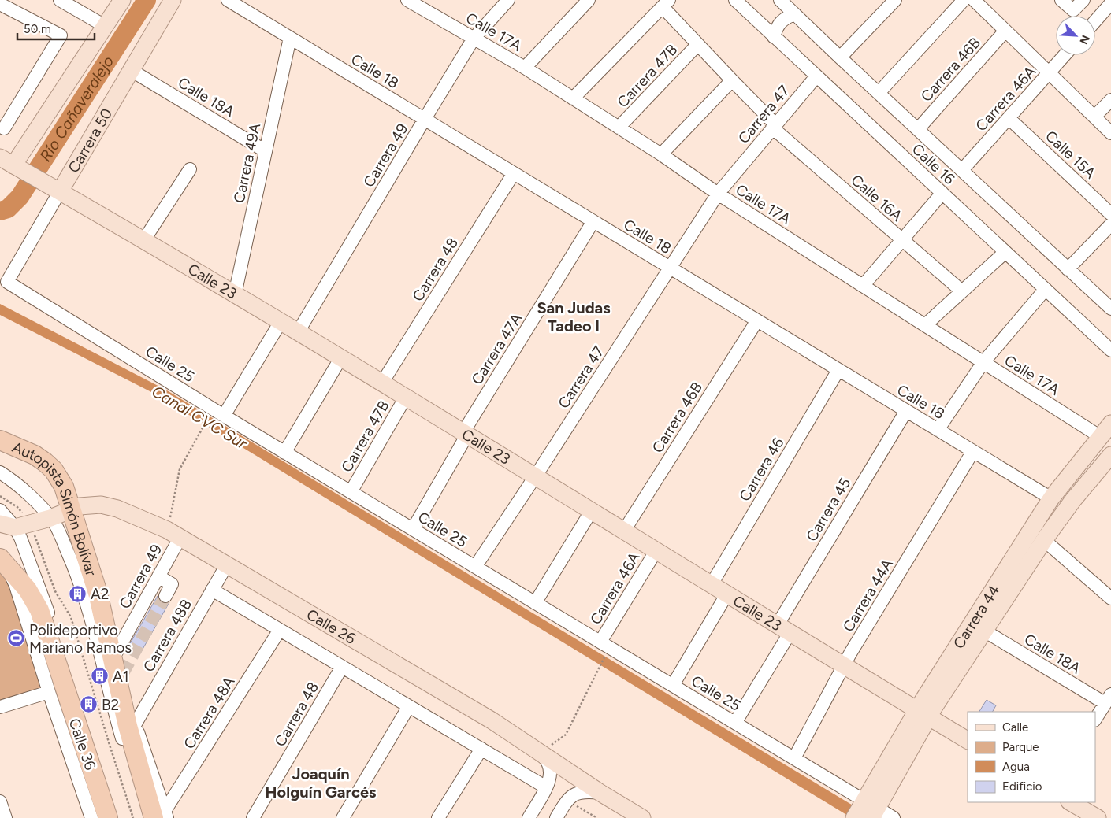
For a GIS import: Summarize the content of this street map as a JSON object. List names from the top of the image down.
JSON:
{
  "streets": {
    "highway": ["Autopista Simón Bolívar"],
    "main road": [
      "Carrera 50",
      "Calle 23",
      "Carrera 44",
      "Calle 26"
    ],
    "street": [
      "Calle 17A",
      "Carrera 46B",
      "Calle 18",
      "Carrera 47B",
      "Calle 18A",
      "Carrera 46A",
      "Carrera 47",
      "Calle 15A",
      "Carrera 49",
      "Carrera 49A",
      "Calle 16",
      "Calle 16A",
      "Carrera 48",
      "Carrera 47A",
      "Calle 25",
      "Carrera 46",
      "Carrera 45",
      "Carrera 44A",
      "Carrera 48B",
      "Carrera 48A",
      "Calle 36"
    ]
  },
  "crossings": [
    ["Calle 17A", "Carrera 47B"],
    ["Calle 17A", "Carrera 47"],
    ["Calle 17A", "Carrera 49"],
    ["Calle 17A", "Carrera 44"],
    ["Carrera 46B", "Calle 18"],
    ["Carrera 46B", "Calle 16"],
    ["Carrera 46B", "Calle 23"],
    ["Calle 18", "Carrera 47"],
    ["Calle 18", "Carrera 49"],
    ["Calle 18", "Carrera 49A"],
    ["Calle 18", "Carrera 48"],
    ["Calle 18", "Carrera 47A"],
    ["Calle 18", "Carrera 46"],
    ["Calle 18", "Carrera 45"],
    ["Calle 18", "Carrera 44A"],
    ["Calle 18", "Carrera 44"],
    ["Carrera 47B", "Calle 16A"],
    ["Carrera 47B", "Calle 23"],
    ["Carrera 47B", "Calle 25"],
    ["Calle 18A", "Carrera 50"],
    ["Calle 18A", "Carrera 49A"],
    ["Calle 18A", "Carrera 44"],
    ["Carrera 46A", "Calle 15A"],
    ["Carrera 46A", "Calle 16"],
    ["Carrera 46A", "Calle 23"],
    ["Carrera 46A", "Calle 25"],
    ["Carrera 47", "Calle 16"],
    ["Carrera 47", "Calle 16A"],
    ["Carrera 47", "Calle 23"],
    ["Carrera 47", "Calle 25"],
    ["Carrera 50", "Calle 23"],
    ["Carrera 50", "Calle 25"],
    ["Carrera 49", "Calle 23"],
    ["Carrera 49", "Calle 26"],
    ["Carrera 49A", "Calle 23"],
    ["Carrera 48", "Calle 23"],
    ["Carrera 48", "Calle 26"],
    ["Calle 23", "Carrera 47A"],
    ["Calle 23", "Carrera 46"],
    ["Calle 23", "Carrera 45"],
    ["Calle 23", "Carrera 44A"],
    ["Calle 23", "Carrera 44"],
    ["Carrera 47A", "Calle 25"],
    ["Calle 25", "Carrera 45"],
    ["Calle 25", "Carrera 44A"],
    ["Calle 25", "Carrera 44"],
    ["Autopista Simón Bolívar", "Calle 26"],
    ["Autopista Simón Bolívar", "Carrera 48A"],
    ["Calle 26", "Carrera 48B"],
    ["Calle 26", "Carrera 48A"]
  ],
  "districts": ["San Judas Tadeo I", "Joaquín Holguín Garcés"],
  "water": ["Río Cañaveralejo", "Canal CVC Sur"],
  "places": {
    "building": ["A2", "A1", "B2"],
    "sports": ["Polideportivo Mariano Ramos"]
  },
  "legend": [
    "Calle",
    "Parque",
    "Agua",
    "Edificio"
  ],
  "scale_bar": "50 m",
  "north": "bottom right"
}
